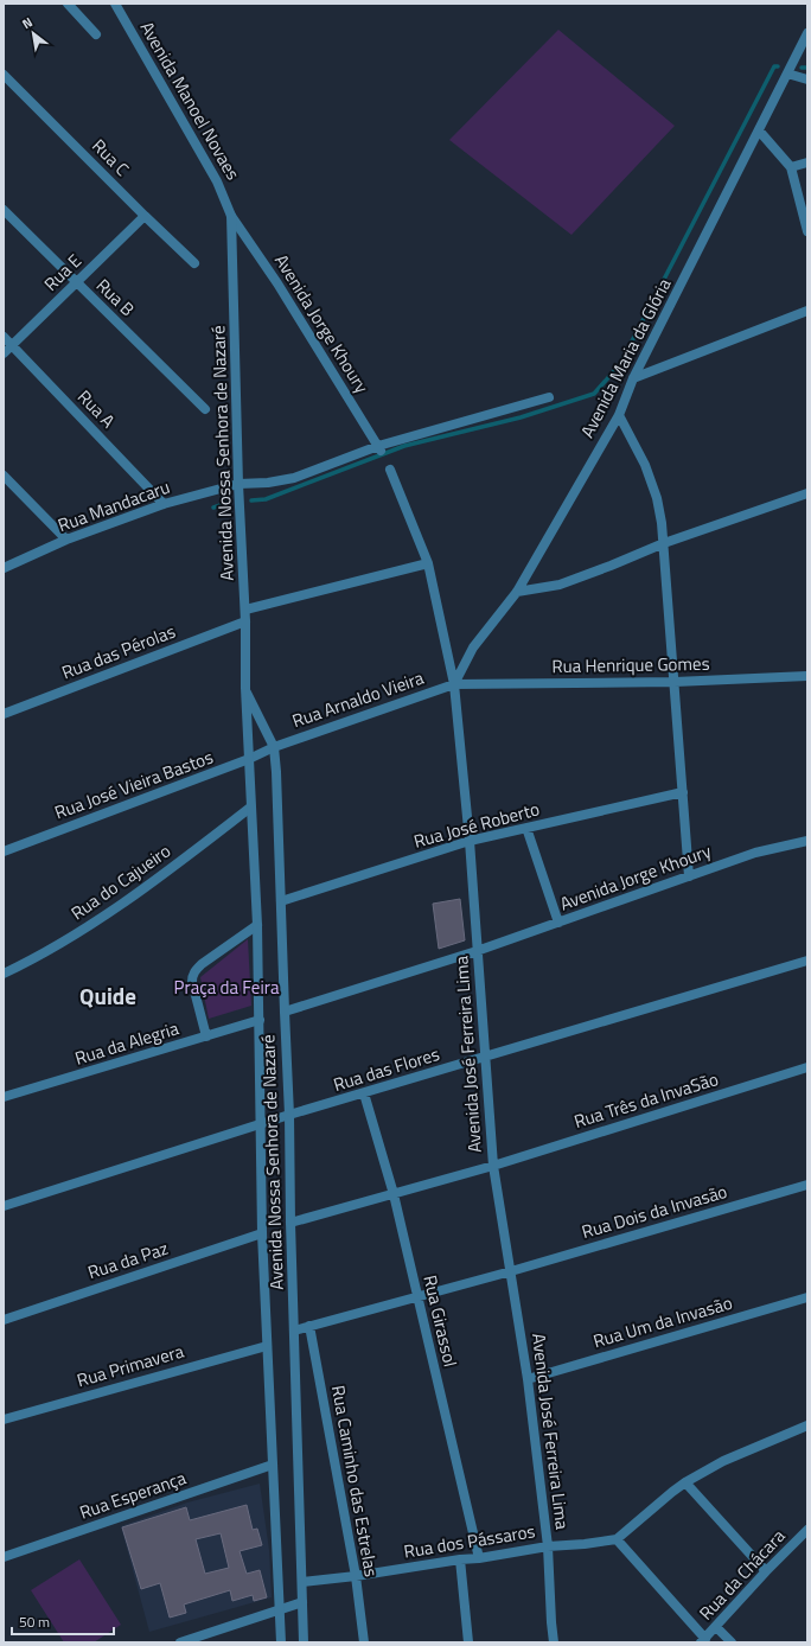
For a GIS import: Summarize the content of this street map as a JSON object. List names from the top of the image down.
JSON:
{
  "streets": {
    "street": [
      "Avenida Manoel Novaes",
      "Rua C",
      "Rua E",
      "Rua B",
      "Avenida Jorge Khoury",
      "Avenida Maria da Glória",
      "Rua A",
      "Avenida Nossa Senhora de Nazaré",
      "Rua Mandacaru",
      "Rua das Pérolas",
      "Rua Henrique Gomes",
      "Rua Arnaldo Vieira",
      "Rua José Vieira Bastos",
      "Rua José Roberto",
      "Rua do Cajueiro",
      "Rua da Alegria",
      "Avenida José Ferreira Lima",
      "Rua das Flores",
      "Rua Três da InvaSão",
      "Rua Dois da Invasão",
      "Rua da Paz",
      "Rua Girassol",
      "Rua Um da Invasão",
      "Rua Primavera",
      "Rua Caminho das Estrelas",
      "Rua Esperança",
      "Rua dos Pássaros",
      "Rua da Chácara"
    ]
  },
  "crossings": [
    ["Avenida Manoel Novaes", "Avenida Jorge Khoury"],
    ["Avenida Manoel Novaes", "Avenida Nossa Senhora de Nazaré"],
    ["Rua C", "Rua E"],
    ["Rua E", "Rua B"],
    ["Rua E", "Rua A"],
    ["Avenida Jorge Khoury", "Avenida Nossa Senhora de Nazaré"],
    ["Avenida Jorge Khoury", "Rua Mandacaru"],
    ["Avenida Jorge Khoury", "Avenida José Ferreira Lima"],
    ["Avenida Maria da Glória", "Rua Henrique Gomes"],
    ["Avenida Maria da Glória", "Rua Arnaldo Vieira"],
    ["Avenida Maria da Glória", "Avenida José Ferreira Lima"],
    ["Rua A", "Rua Mandacaru"],
    ["Avenida Nossa Senhora de Nazaré", "Rua Mandacaru"],
    ["Avenida Nossa Senhora de Nazaré", "Rua das Pérolas"],
    ["Avenida Nossa Senhora de Nazaré", "Rua Arnaldo Vieira"],
    ["Avenida Nossa Senhora de Nazaré", "Rua José Vieira Bastos"],
    ["Avenida Nossa Senhora de Nazaré", "Rua José Roberto"],
    ["Avenida Nossa Senhora de Nazaré", "Rua do Cajueiro"],
    ["Avenida Nossa Senhora de Nazaré", "Rua da Alegria"],
    ["Avenida Nossa Senhora de Nazaré", "Rua das Flores"],
    ["Avenida Nossa Senhora de Nazaré", "Rua da Paz"],
    ["Avenida Nossa Senhora de Nazaré", "Rua Primavera"],
    ["Avenida Nossa Senhora de Nazaré", "Rua Esperança"],
    ["Avenida Nossa Senhora de Nazaré", "Rua dos Pássaros"],
    ["Rua Henrique Gomes", "Rua Arnaldo Vieira"],
    ["Rua Henrique Gomes", "Avenida José Ferreira Lima"],
    ["Rua Arnaldo Vieira", "Rua José Vieira Bastos"],
    ["Rua Arnaldo Vieira", "Avenida José Ferreira Lima"],
    ["Rua José Roberto", "Avenida José Ferreira Lima"],
    ["Avenida José Ferreira Lima", "Rua das Flores"],
    ["Avenida José Ferreira Lima", "Rua Três da InvaSão"],
    ["Avenida José Ferreira Lima", "Rua Dois da Invasão"],
    ["Avenida José Ferreira Lima", "Rua Um da Invasão"],
    ["Avenida José Ferreira Lima", "Rua dos Pássaros"],
    ["Rua das Flores", "Rua Girassol"],
    ["Rua Girassol", "Rua dos Pássaros"],
    ["Rua Caminho das Estrelas", "Rua dos Pássaros"]
  ],
  "districts": ["Quide"],
  "parks": ["Praça da Feira"],
  "scale_bar": "50 m",
  "north": "top left"
}
